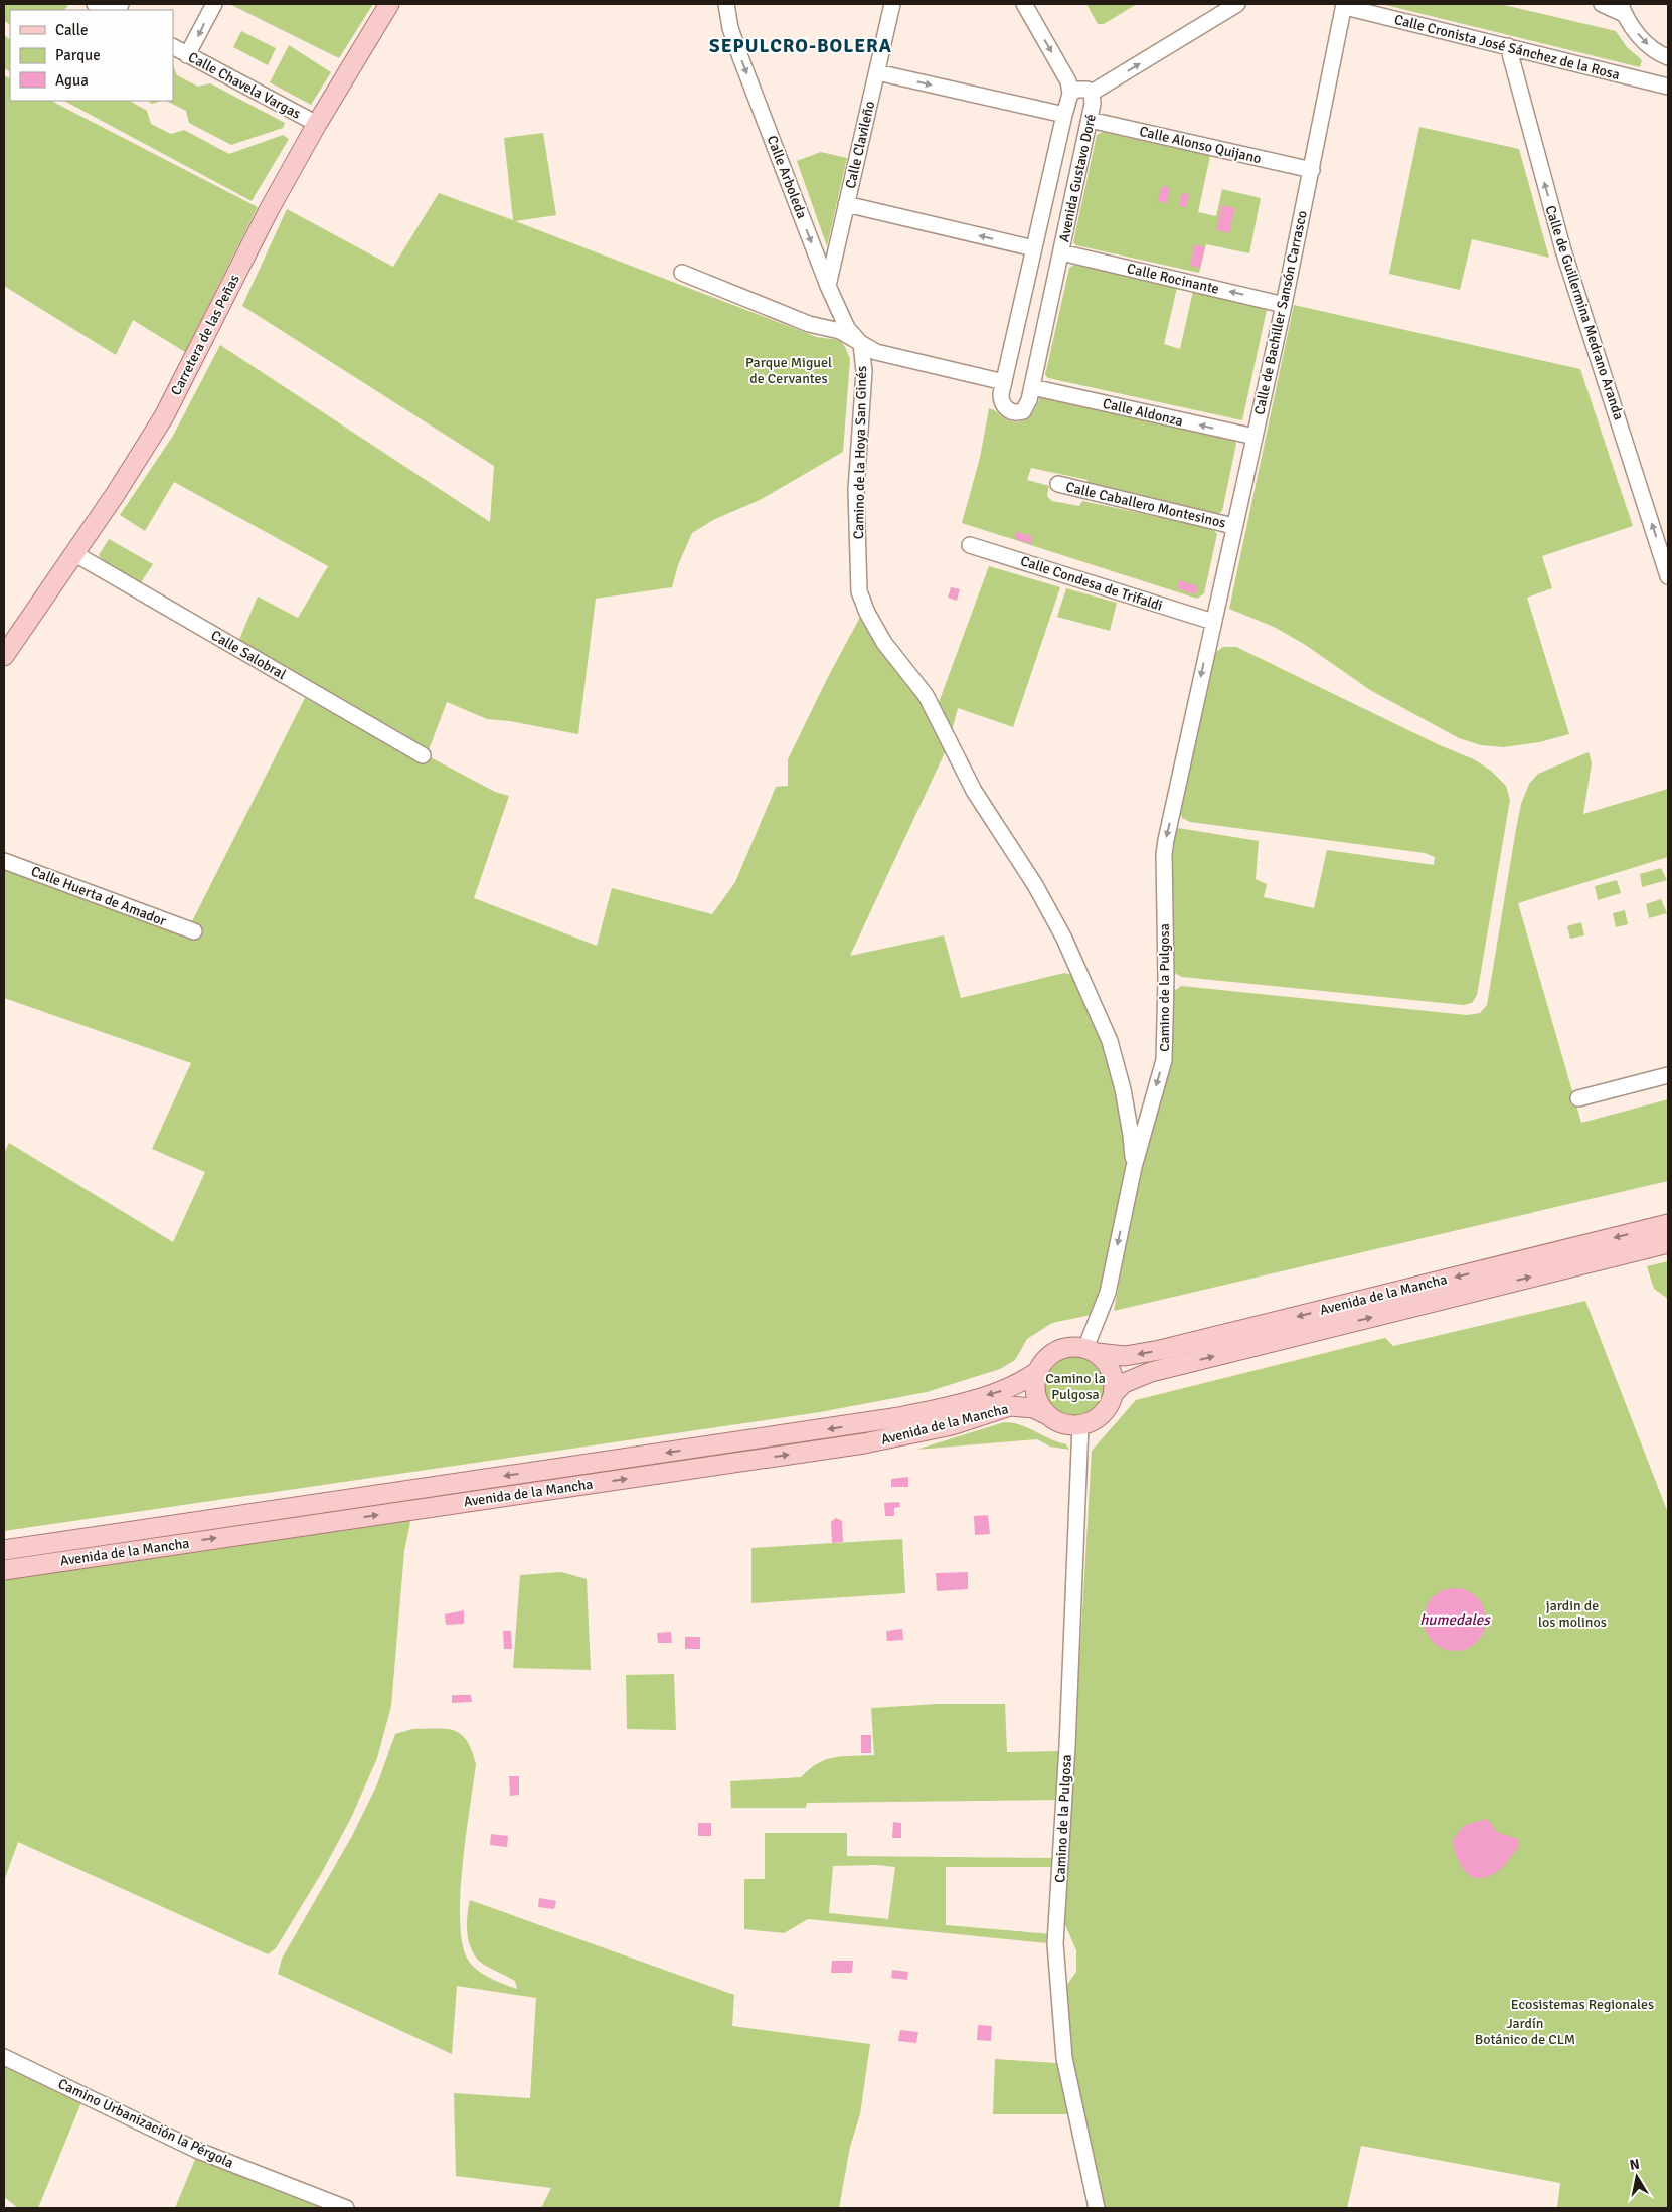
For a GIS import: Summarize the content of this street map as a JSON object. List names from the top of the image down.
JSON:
{
  "streets": {
    "main road": ["Carretera de las Peñas", "Avenida de la Mancha"],
    "street": [
      "Calle Cronista José Sánchez de la Rosa",
      "Calle Chavela Vargas",
      "Calle Clavileño",
      "Calle Alonso Quijano",
      "Calle Arboleda",
      "Avenida Gustavo Doré",
      "Calle Rocinante",
      "Calle de Bachiller Sansón Carrasco",
      "Calle de Guillermina Medrano Aranda",
      "Calle Aldonza",
      "Camino de la Hoya San Ginés",
      "Calle Caballero Montesinos",
      "Calle Condesa de Trifaldi",
      "Calle Salobral",
      "Calle Huerta de Amador",
      "Camino de la Pulgosa",
      "Camino Urbanización la Pérgola"
    ]
  },
  "crossings": [
    ["Calle Cronista José Sánchez de la Rosa", "Calle de Bachiller Sansón Carrasco"],
    ["Calle Cronista José Sánchez de la Rosa", "Calle de Guillermina Medrano Aranda"],
    ["Calle Chavela Vargas", "Carretera de las Peñas"],
    ["Calle Clavileño", "Calle Arboleda"],
    ["Calle Alonso Quijano", "Avenida Gustavo Doré"],
    ["Calle Alonso Quijano", "Calle de Bachiller Sansón Carrasco"],
    ["Calle Arboleda", "Camino de la Hoya San Ginés"],
    ["Avenida Gustavo Doré", "Calle Rocinante"],
    ["Avenida Gustavo Doré", "Calle Aldonza"],
    ["Calle Rocinante", "Calle de Bachiller Sansón Carrasco"],
    ["Calle de Bachiller Sansón Carrasco", "Calle Aldonza"],
    ["Calle de Bachiller Sansón Carrasco", "Calle Caballero Montesinos"],
    ["Calle de Bachiller Sansón Carrasco", "Calle Condesa de Trifaldi"],
    ["Calle de Bachiller Sansón Carrasco", "Camino de la Pulgosa"],
    ["Carretera de las Peñas", "Calle Salobral"],
    ["Camino de la Hoya San Ginés", "Camino de la Pulgosa"],
    ["Calle Condesa de Trifaldi", "Camino de la Pulgosa"],
    ["Camino de la Pulgosa", "Avenida de la Mancha"]
  ],
  "one_way": [
    "Calle Arboleda",
    "Calle Rocinante",
    "Calle de Guillermina Medrano Aranda",
    "Calle Aldonza",
    "Camino de la Pulgosa"
  ],
  "districts": ["SEPULCRO-BOLERA"],
  "water": ["humedales"],
  "parks": [
    "Parque Miguel de Cervantes",
    "Camino la Pulgosa",
    "jardin de los molinos",
    "Ecosistemas Regionales",
    "Jardín Botánico de CLM"
  ],
  "legend": ["Calle", "Parque", "Agua"],
  "north": "top"
}
